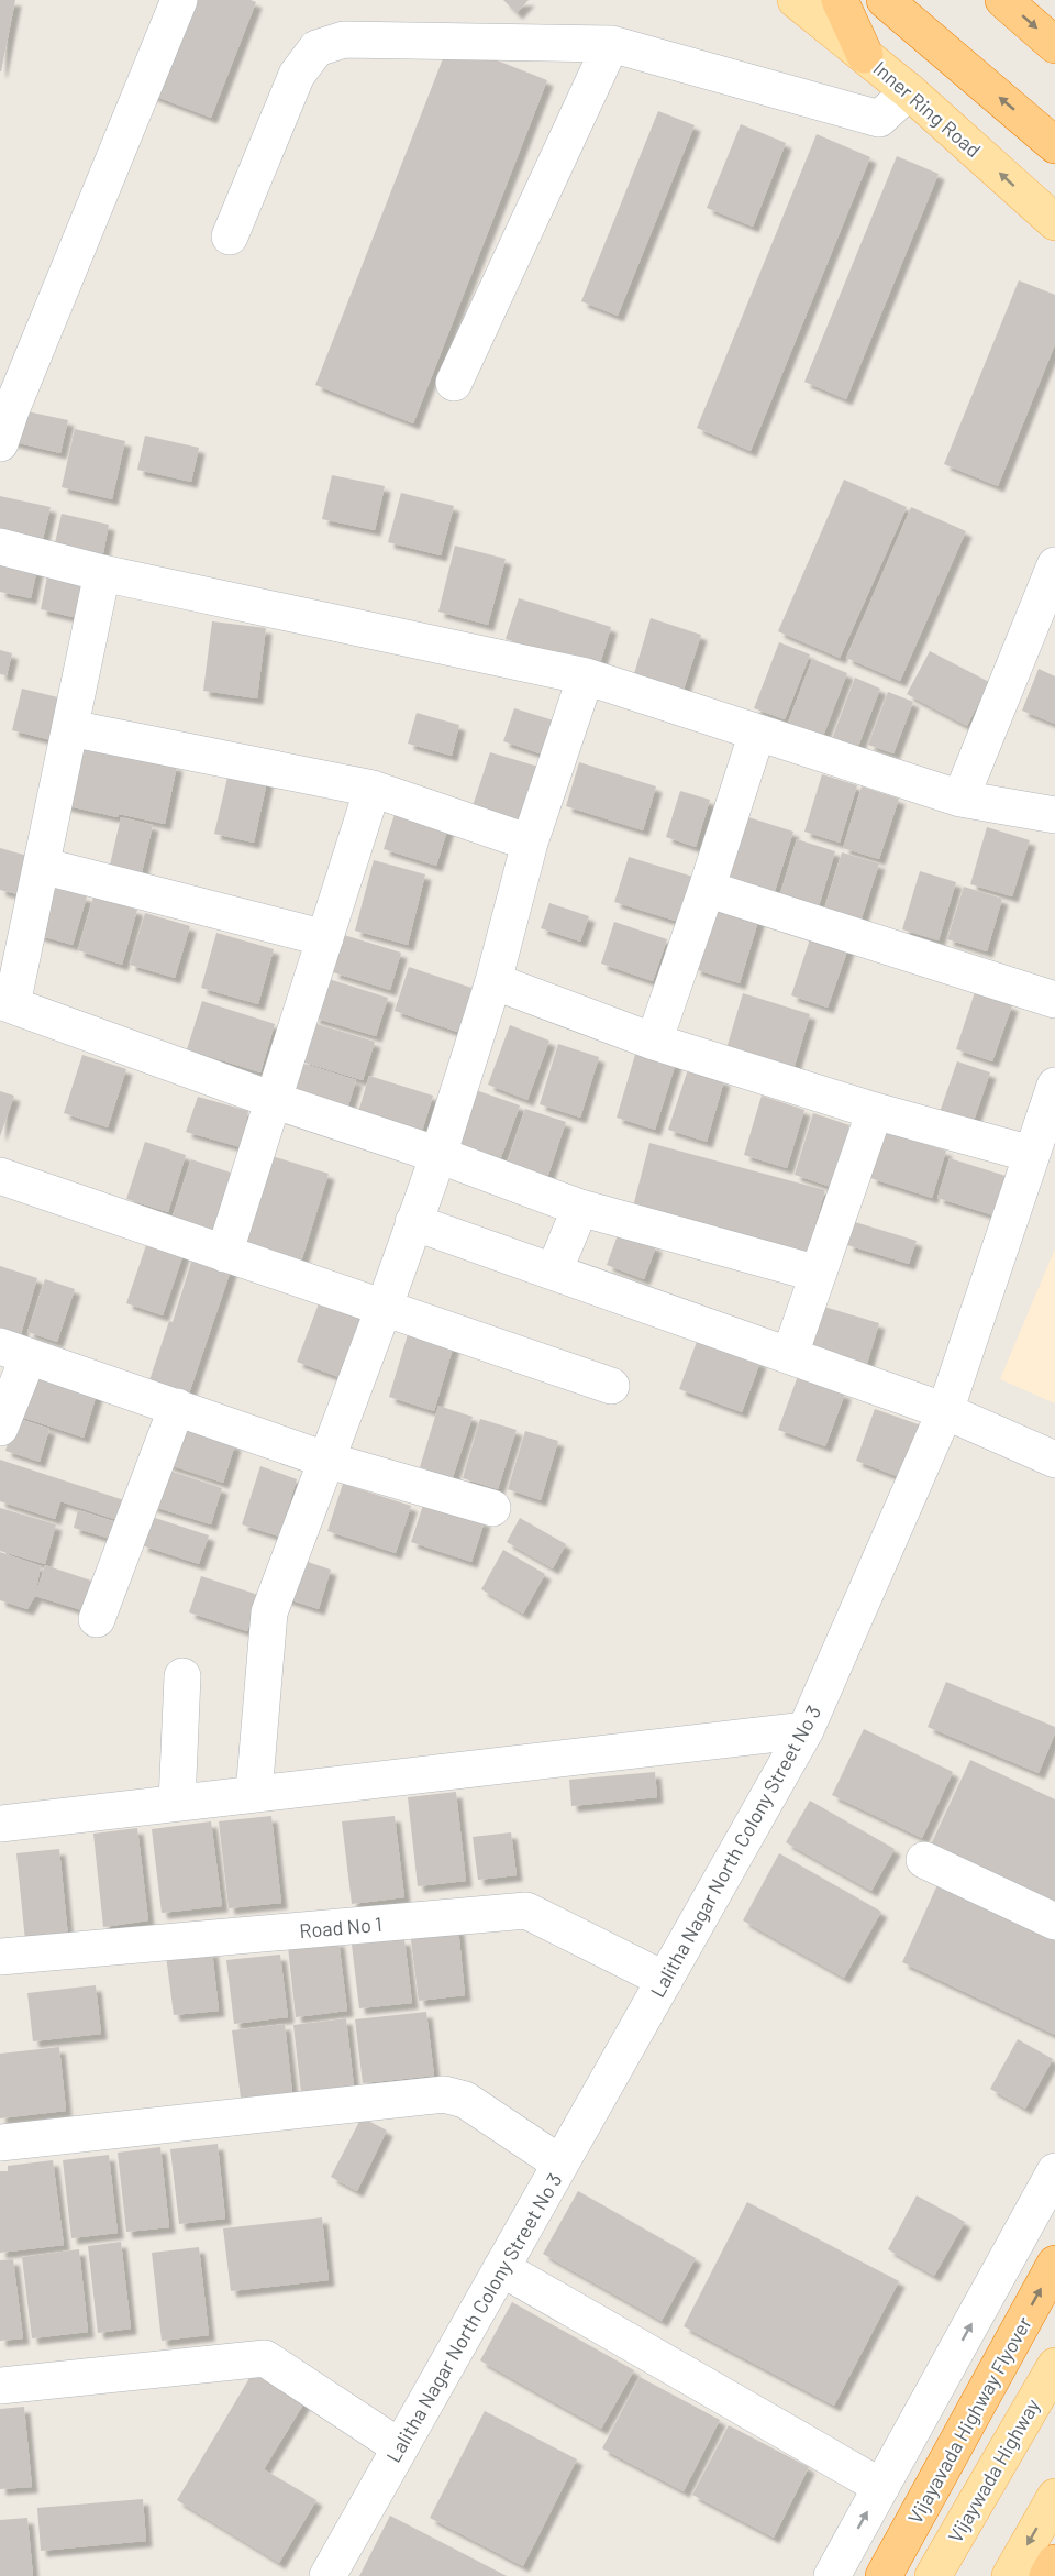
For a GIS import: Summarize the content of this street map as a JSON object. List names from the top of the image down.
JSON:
{
  "streets": {
    "highway": ["Vijayavada Highway Flyover"],
    "main road": ["Inner Ring Road", "Vijaywada Highway"],
    "street": ["Lalitha Nagar North Colony Street No 3", "Road No 1"]
  },
  "crossings": [
    ["Lalitha Nagar North Colony Street No 3", "Road No 1"]
  ],
  "one_way": ["Inner Ring Road", "Vijayavada Highway Flyover"]
}
